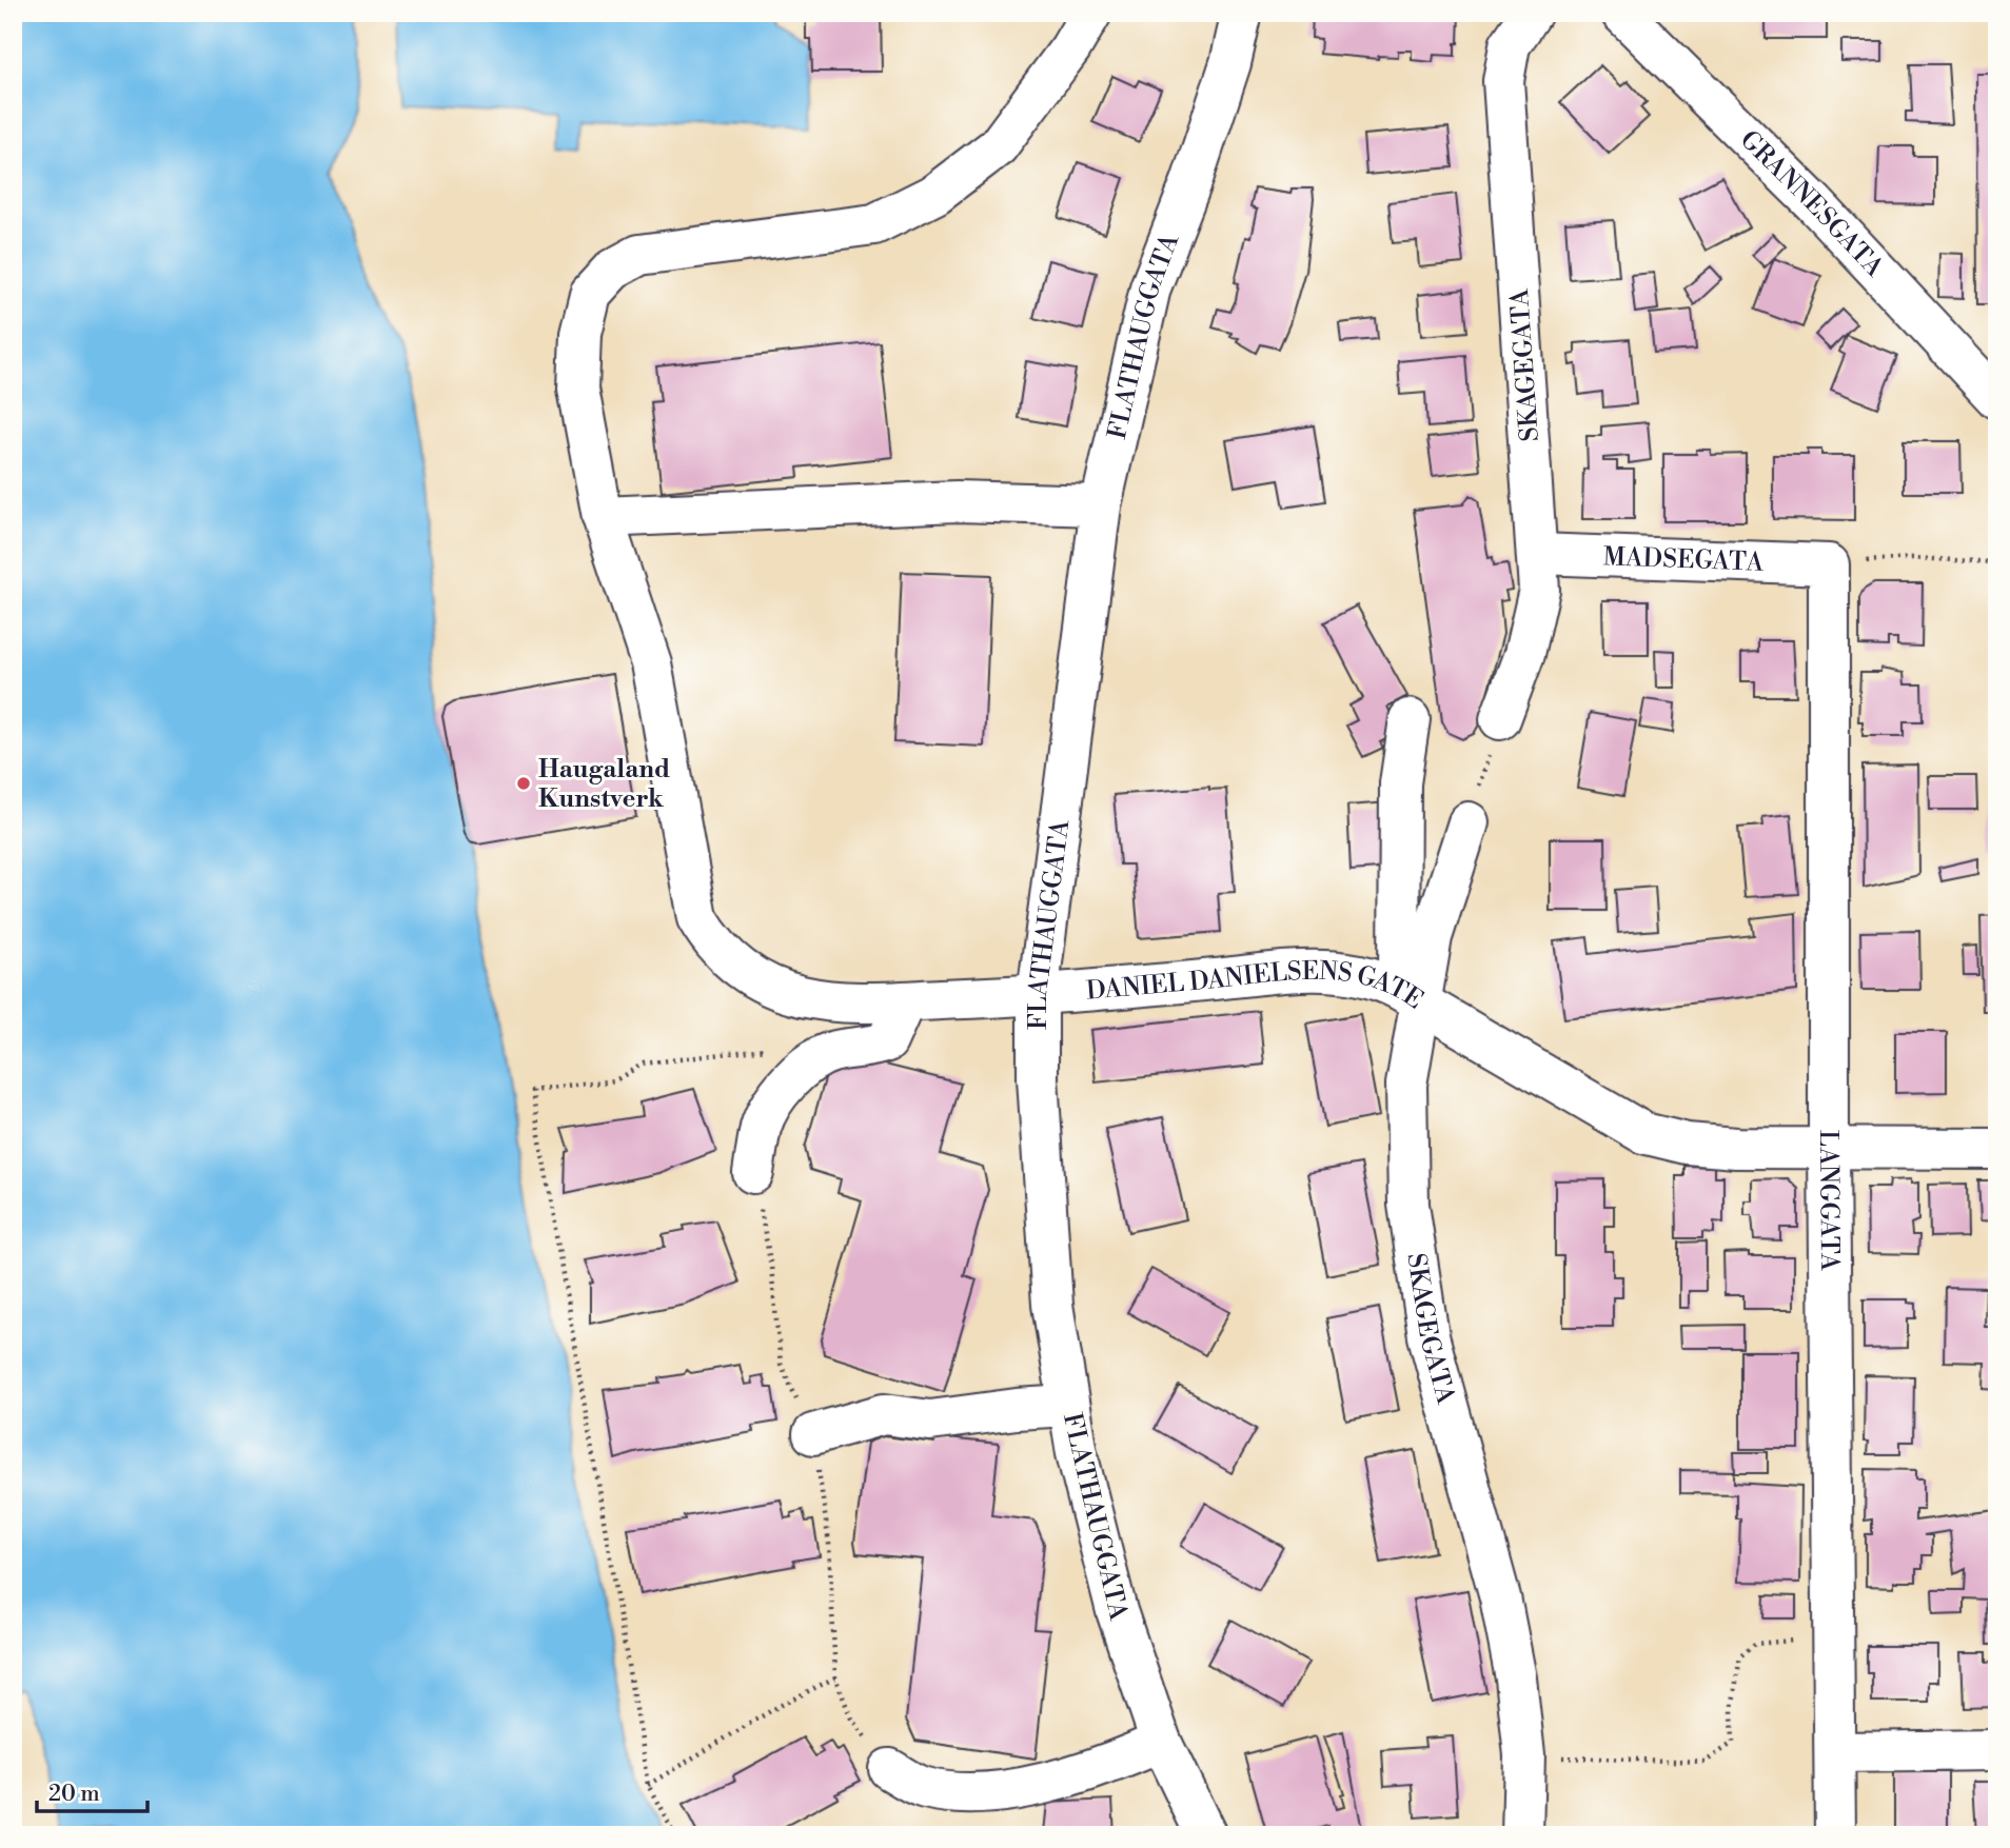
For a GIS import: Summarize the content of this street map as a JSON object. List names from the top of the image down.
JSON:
{
  "streets": {
    "street": [
      "GRANNESGATA",
      "FLATHAUGGATA",
      "SKAGEGATA",
      "MADSEGATA",
      "DANIEL DANIELSENS GATE",
      "LANGGATA"
    ]
  },
  "crossings": [
    ["FLATHAUGGATA", "DANIEL DANIELSENS GATE"],
    ["SKAGEGATA", "MADSEGATA"],
    ["SKAGEGATA", "DANIEL DANIELSENS GATE"],
    ["MADSEGATA", "LANGGATA"],
    ["DANIEL DANIELSENS GATE", "LANGGATA"]
  ],
  "places": ["Haugaland Kunstverk"],
  "scale_bar": "20 m"
}
